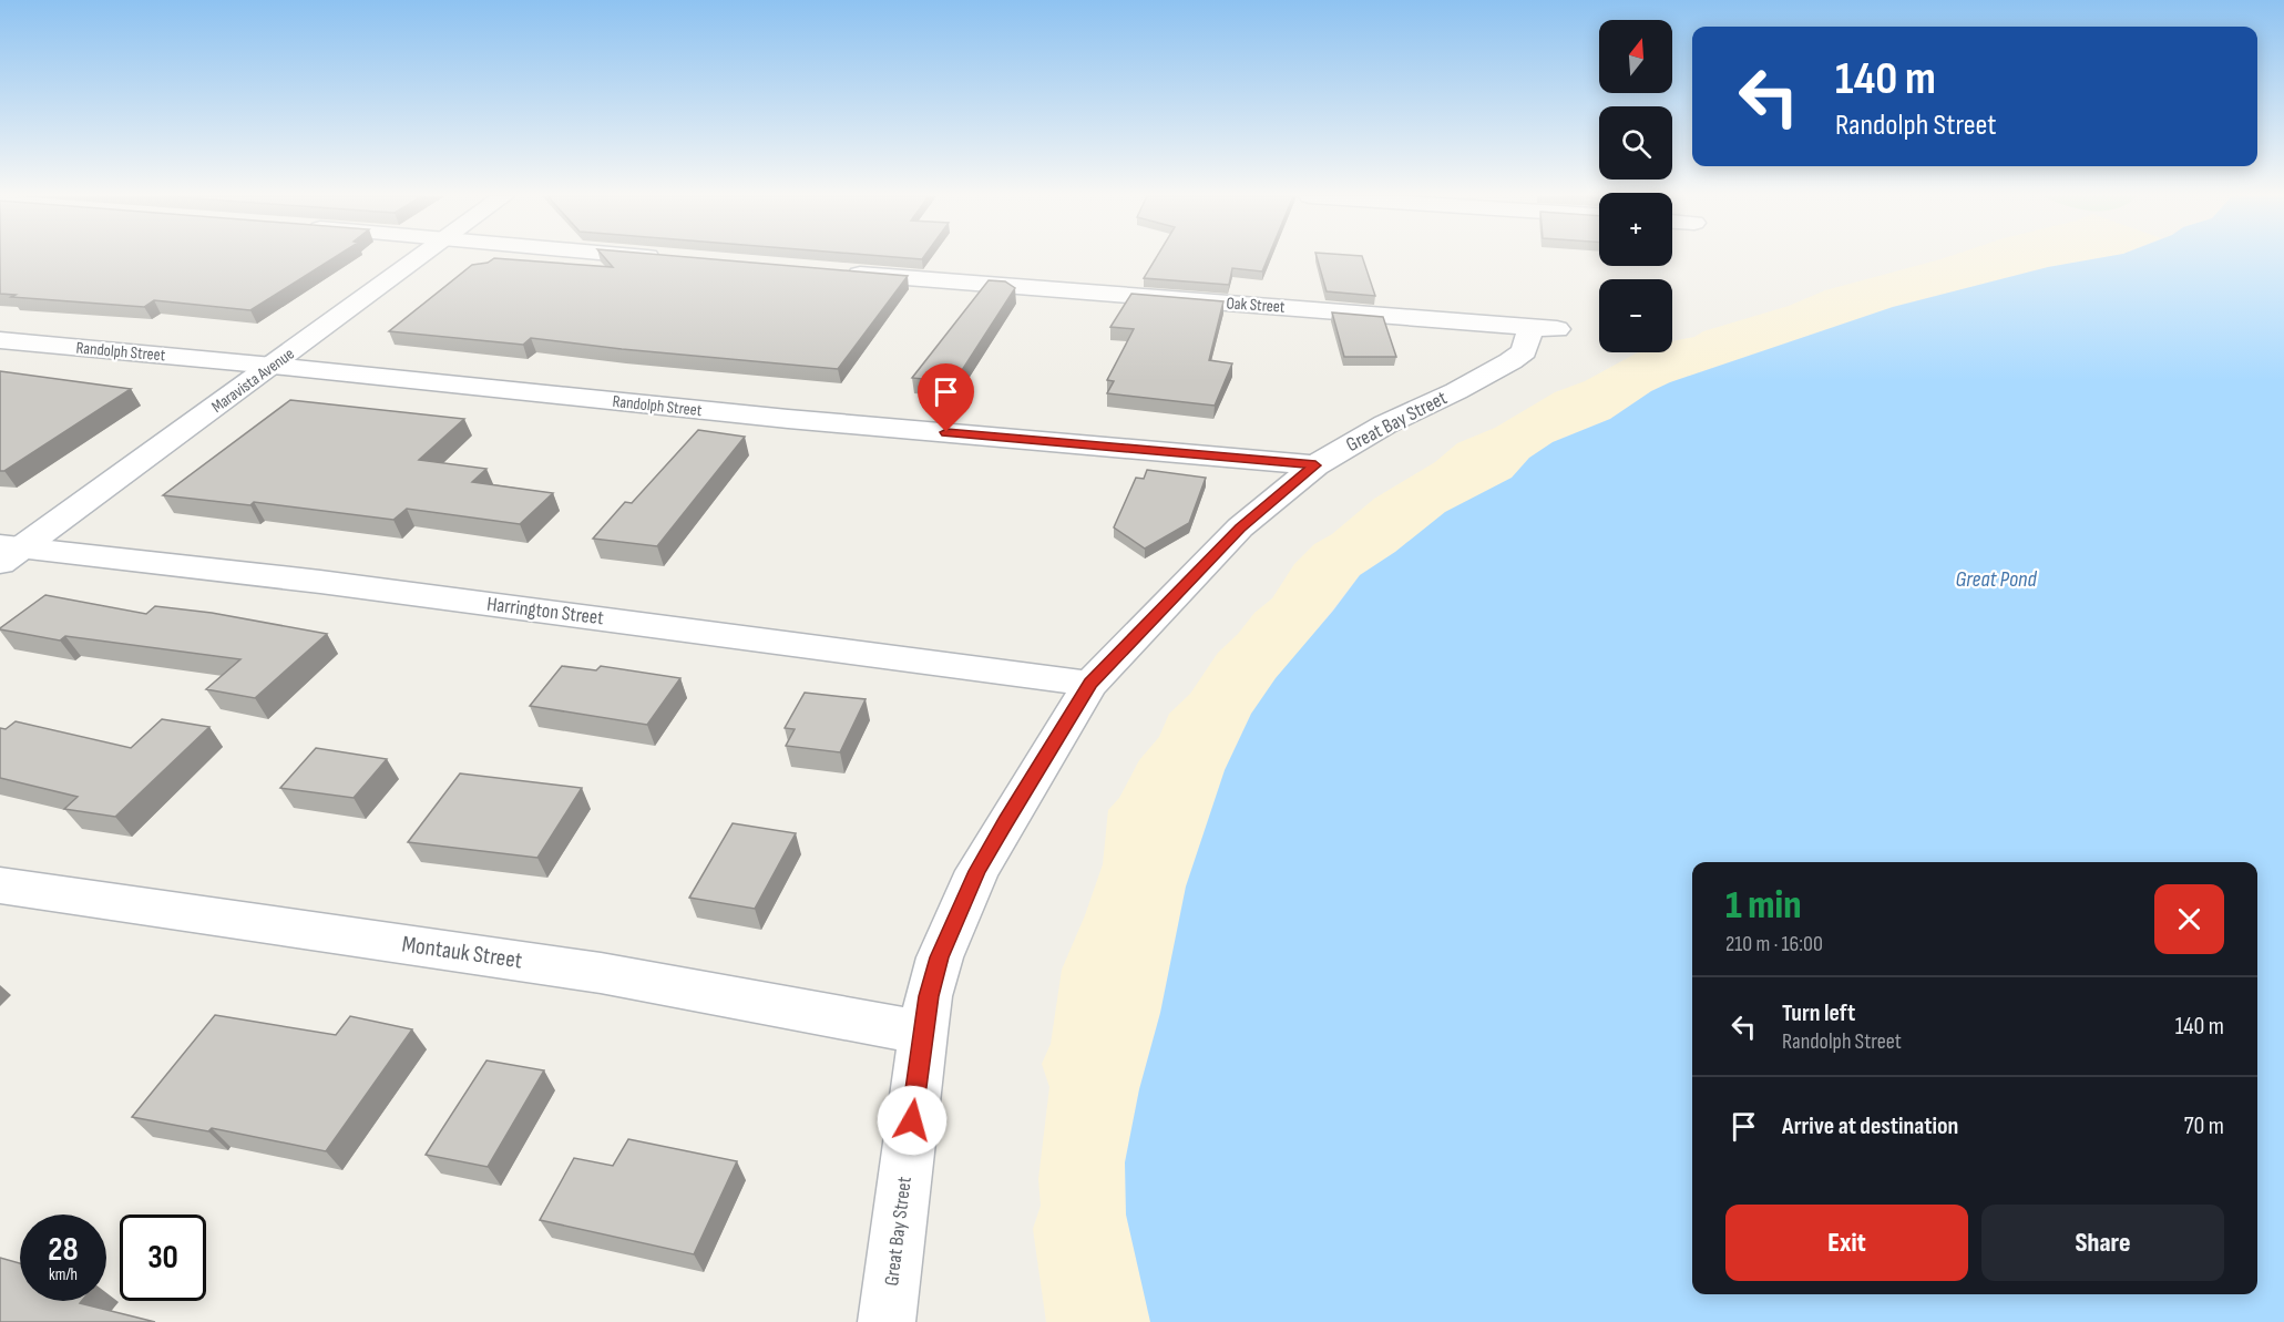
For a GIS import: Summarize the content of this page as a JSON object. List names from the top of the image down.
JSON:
{
  "streets": {
    "street": [
      "Oak Street",
      "Randolph Street",
      "Maravista Avenue",
      "Great Bay Street",
      "Harrington Street",
      "Montauk Street"
    ]
  },
  "crossings": [
    ["Oak Street", "Great Bay Street"],
    ["Randolph Street", "Maravista Avenue"],
    ["Randolph Street", "Great Bay Street"],
    ["Maravista Avenue", "Harrington Street"],
    ["Great Bay Street", "Harrington Street"],
    ["Great Bay Street", "Montauk Street"]
  ],
  "water": ["Great Pond"],
  "north": "top",
  "page": {
    "map_buttons": ["+", "−"],
    "turn": ["140 m", "Randolph Street"],
    "heading": ["1 min", "210 m · 16:00"],
    "list": [
      {
        "name": "Turn left",
        "note": "Randolph Street",
        "value": "140 m"
      },
      {
        "name": "Arrive at destination",
        "value": "70 m"
      }
    ],
    "buttons": ["Exit", "Share"],
    "speed": "28 km/h",
    "limit": "30"
  }
}
